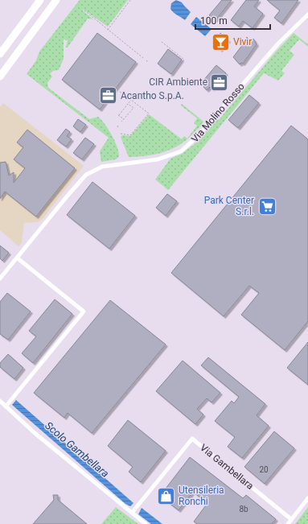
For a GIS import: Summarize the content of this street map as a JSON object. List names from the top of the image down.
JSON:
{
  "streets": {
    "street": ["Via Molino Rosso", "Via Gambellara"]
  },
  "water": ["Scolo Gambellara"],
  "places": {
    "bar": ["Vivìr"],
    "office": ["CIR Ambiente", "Acantho S.p.A."],
    "supermarket": ["Park Center S.r.l."],
    "shop": ["Utensileria Ronchi"]
  },
  "house_numbers": ["20", "8b"],
  "scale_bar": "100 m"
}
